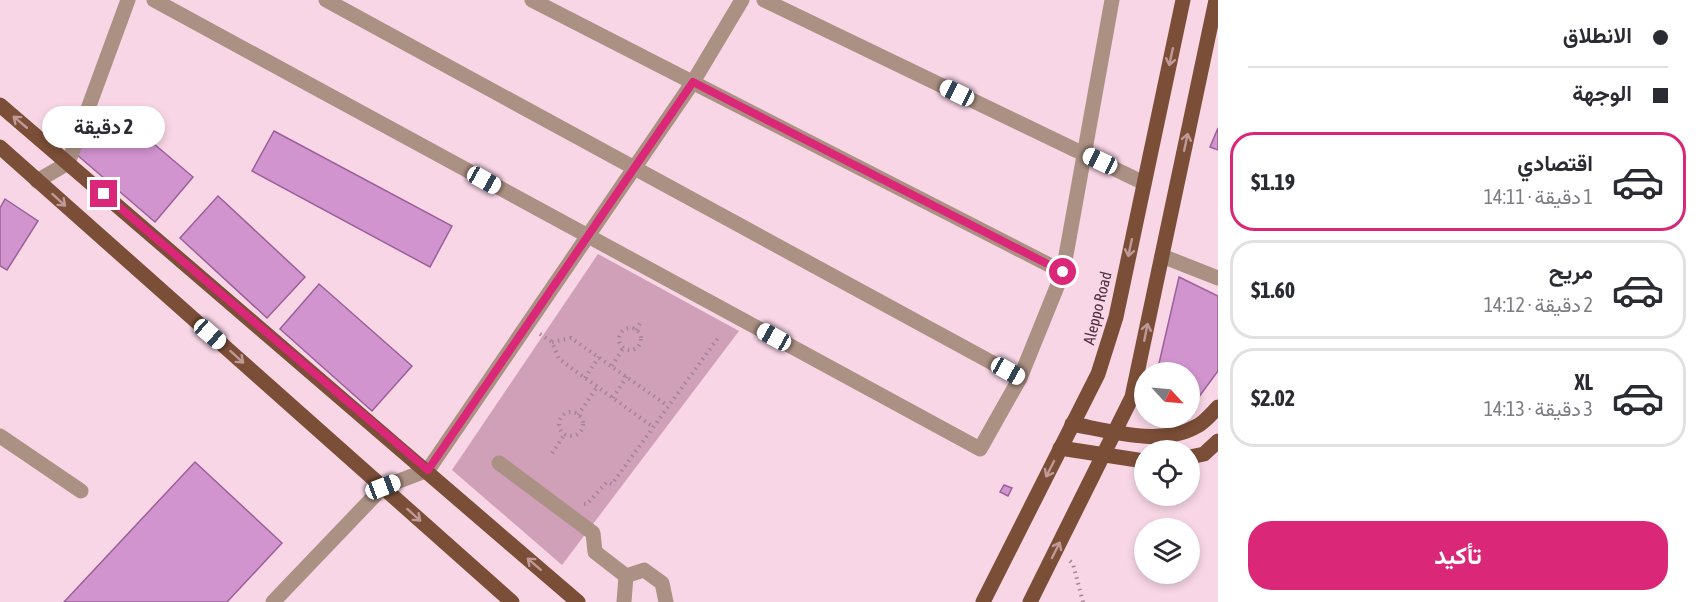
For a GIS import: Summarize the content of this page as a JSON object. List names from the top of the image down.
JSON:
{
  "streets": {
    "main road": ["Aleppo Road"]
  },
  "north": "bottom right",
  "page": {
    "banner": ["الانطلاق", "الوجهة"],
    "bubble": "2 دقيقة",
    "list": [
      {
        "name": "اقتصادي",
        "note": "1 دقيقة · 14:11",
        "value": "$1.19"
      },
      {
        "name": "مريح",
        "note": "2 دقيقة · 14:12",
        "value": "$1.60"
      },
      {
        "name": "XL",
        "note": "3 دقيقة · 14:13",
        "value": "$2.02"
      }
    ],
    "buttons": "تأكيد"
  }
}
